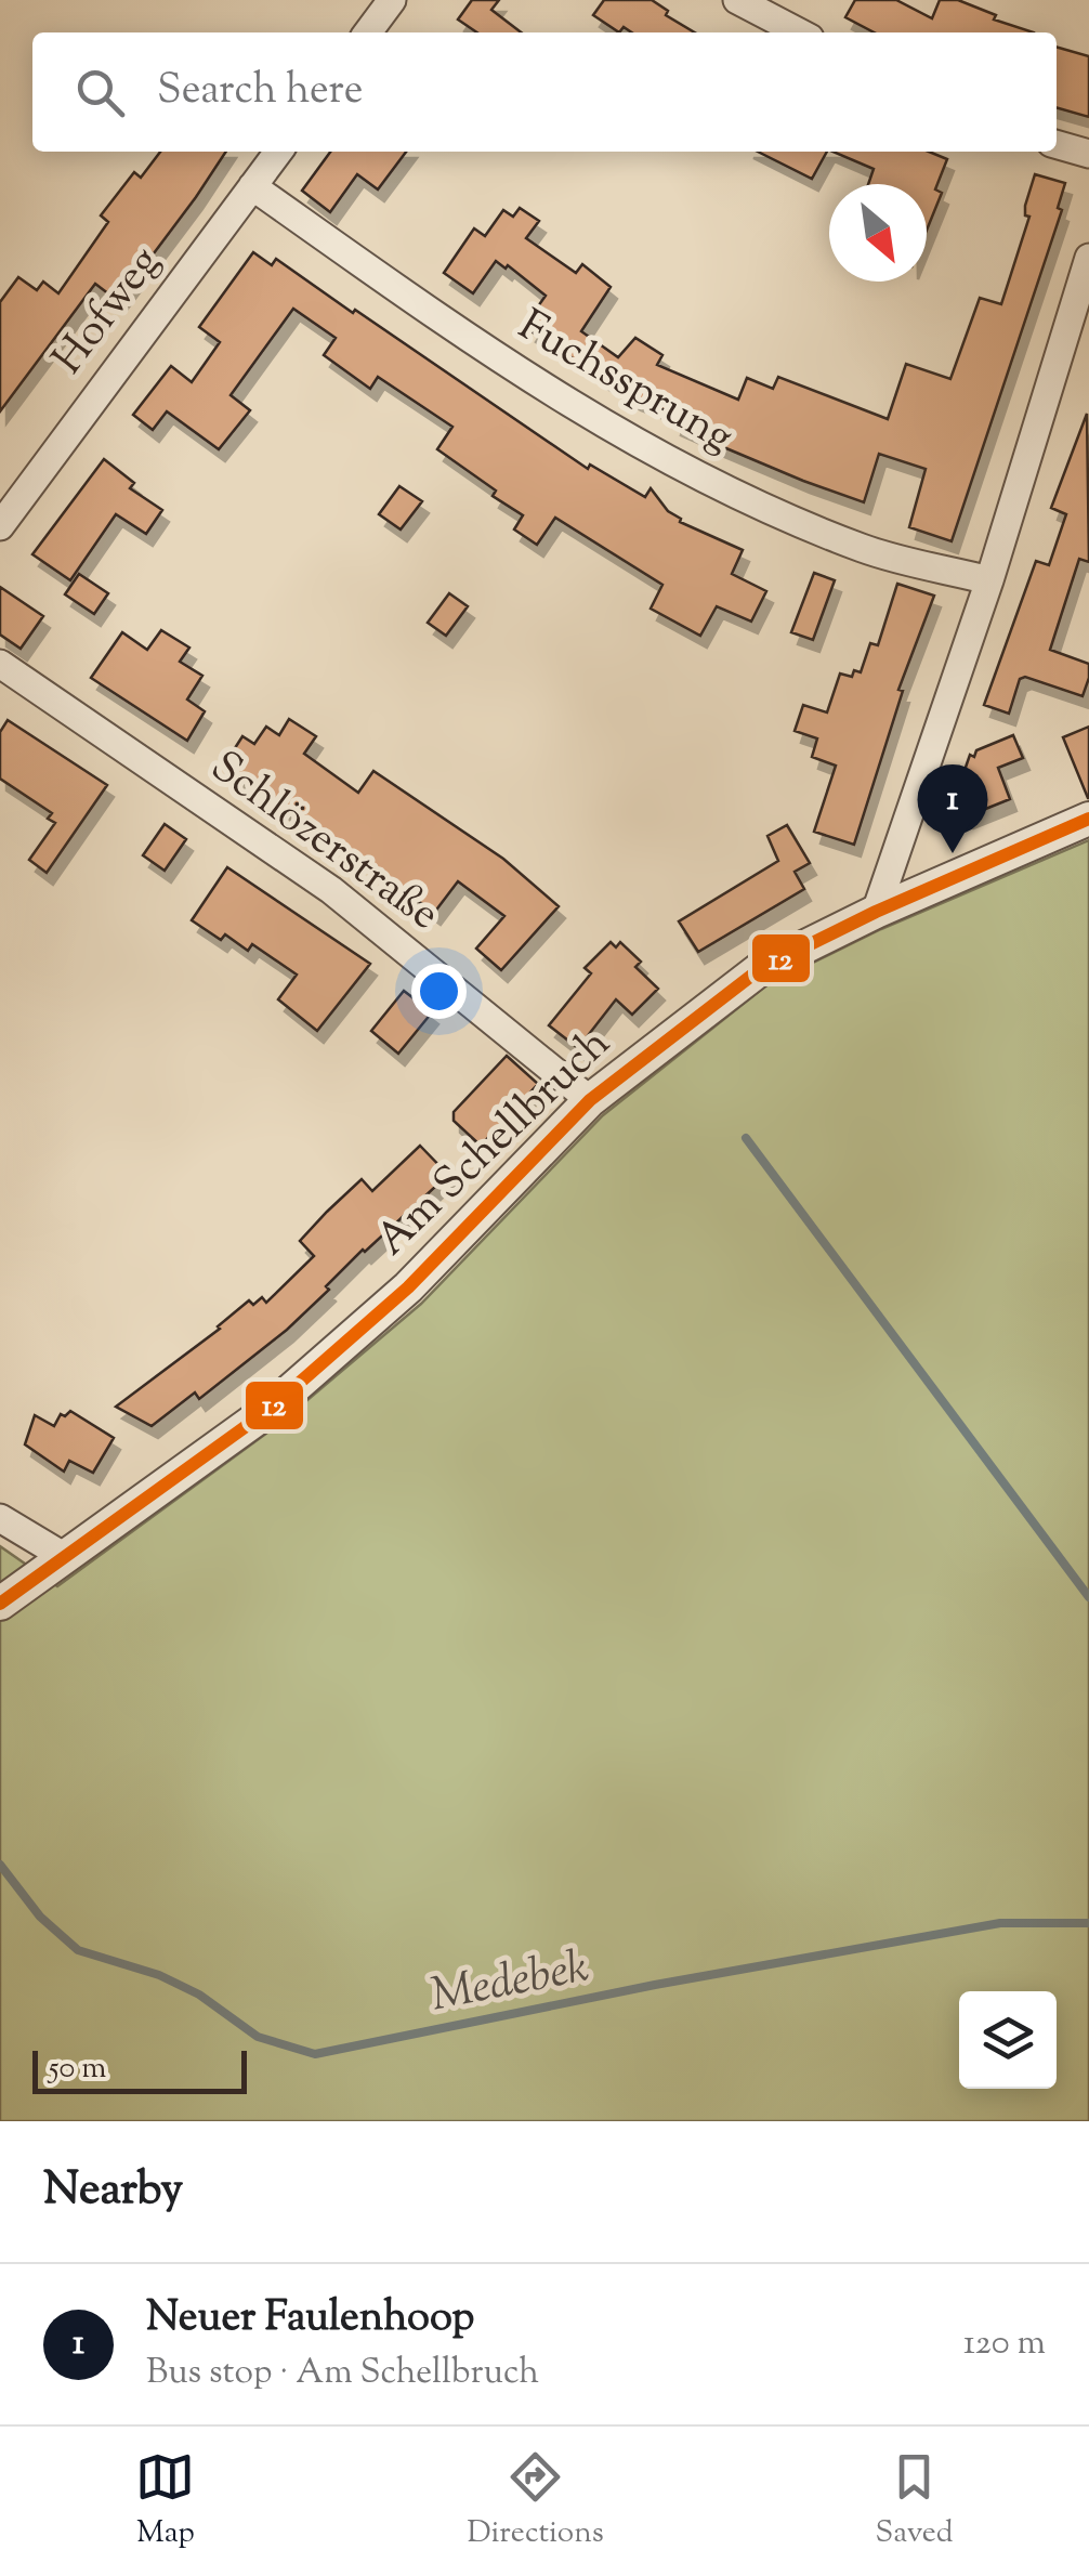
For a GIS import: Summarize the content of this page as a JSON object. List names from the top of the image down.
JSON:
{
  "streets": {
    "street": [
      "Hofweg",
      "Fuchssprung",
      "Schlözerstraße",
      "Am Schellbruch"
    ]
  },
  "crossings": [
    ["Hofweg", "Fuchssprung"],
    ["Schlözerstraße", "Am Schellbruch"]
  ],
  "water": ["Medebek"],
  "lines": ["transit line 12"],
  "scale_bar": "50 m",
  "north": "bottom right",
  "page": {
    "search": "Search here",
    "pins": "1",
    "scale": "50 m",
    "heading": "Nearby",
    "list": [
      {
        "mark": "1",
        "name": "Neuer Faulenhoop",
        "note": "Bus stop · Am Schellbruch",
        "value": "120 m"
      }
    ],
    "nav": ["Map", "Directions", "Saved"]
  }
}
